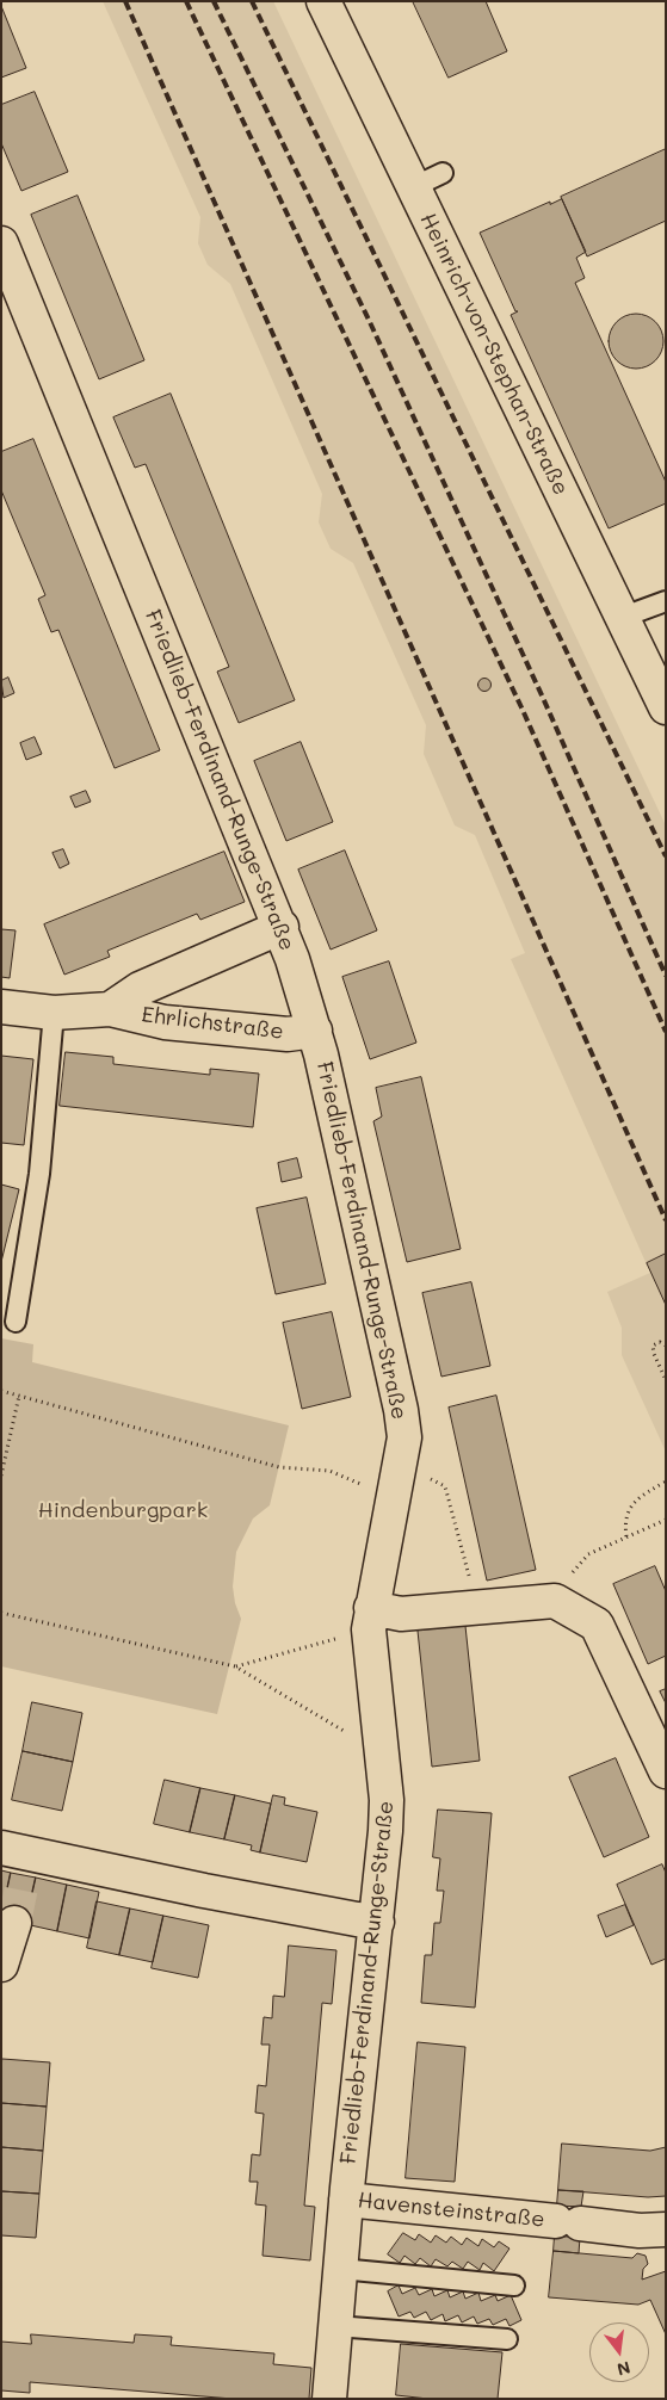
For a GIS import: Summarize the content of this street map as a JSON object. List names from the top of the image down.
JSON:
{
  "streets": {
    "street": [
      "Heinrich-von-Stephan-Straße",
      "Friedlieb-Ferdinand-Runge-Straße",
      "Ehrlichstraße",
      "Havensteinstraße"
    ]
  },
  "crossings": [
    ["Friedlieb-Ferdinand-Runge-Straße", "Ehrlichstraße"],
    ["Friedlieb-Ferdinand-Runge-Straße", "Havensteinstraße"]
  ],
  "parks": ["Hindenburgpark"],
  "north": "bottom"
}
